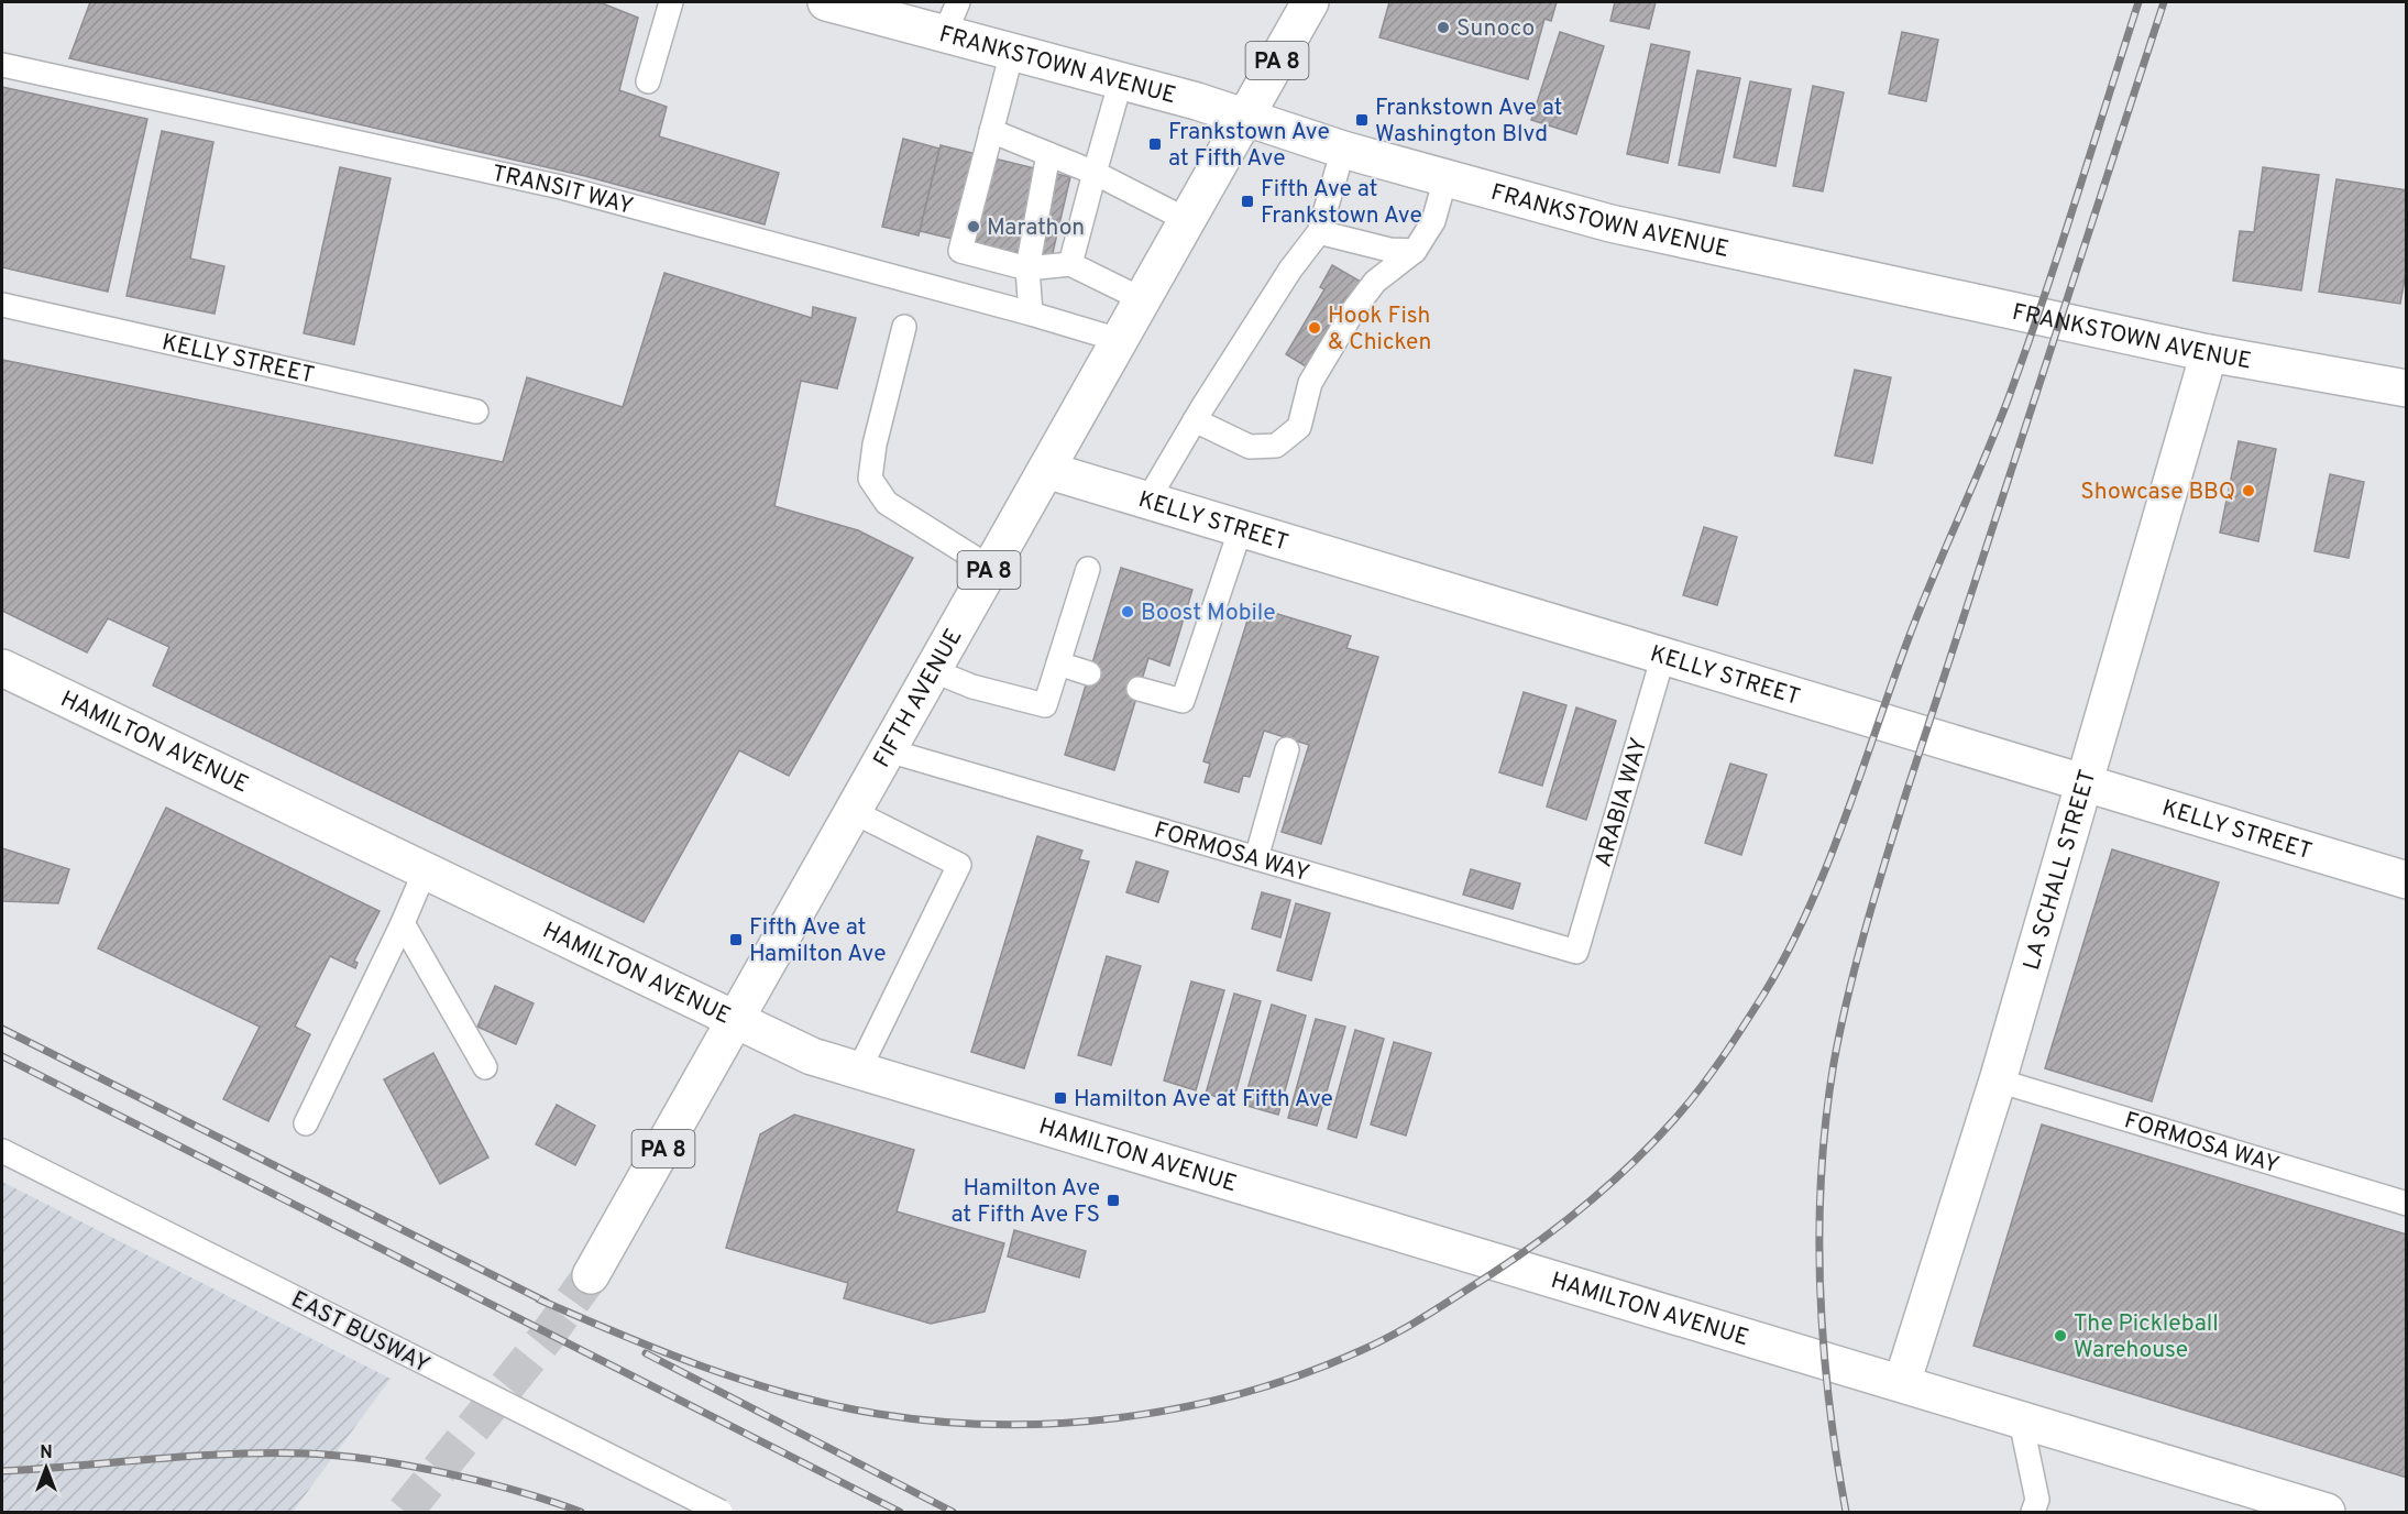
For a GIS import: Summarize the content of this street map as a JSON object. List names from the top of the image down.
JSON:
{
  "streets": {
    "main road": [
      "PA 8",
      "FRANKSTOWN AVENUE",
      "KELLY STREET",
      "FIFTH AVENUE",
      "HAMILTON AVENUE",
      "LA SCHALL STREET"
    ],
    "lane": [
      "TRANSIT WAY",
      "ARABIA WAY",
      "FORMOSA WAY",
      "EAST BUSWAY"
    ]
  },
  "crossings": [
    ["PA 8", "FRANKSTOWN AVENUE"],
    ["PA 8", "FIFTH AVENUE"],
    ["FRANKSTOWN AVENUE", "FIFTH AVENUE"],
    ["FRANKSTOWN AVENUE", "LA SCHALL STREET"],
    ["TRANSIT WAY", "FIFTH AVENUE"],
    ["KELLY STREET", "FIFTH AVENUE"],
    ["KELLY STREET", "ARABIA WAY"],
    ["KELLY STREET", "LA SCHALL STREET"],
    ["FIFTH AVENUE", "HAMILTON AVENUE"],
    ["FIFTH AVENUE", "FORMOSA WAY"],
    ["HAMILTON AVENUE", "LA SCHALL STREET"],
    ["ARABIA WAY", "FORMOSA WAY"],
    ["FORMOSA WAY", "LA SCHALL STREET"]
  ],
  "places": {
    "other": [
      "Sunoco",
      "Marathon",
      "Hook Fish & Chicken",
      "Showcase BBQ",
      "Boost Mobile",
      "The Pickleball Warehouse"
    ],
    "transit": [
      "Frankstown Ave at Washington Blvd",
      "Frankstown Ave at Fifth Ave",
      "Fifth Ave at Frankstown Ave",
      "Fifth Ave at Hamilton Ave",
      "Hamilton Ave at Fifth Ave",
      "Hamilton Ave at Fifth Ave FS"
    ]
  },
  "north": "top"
}
